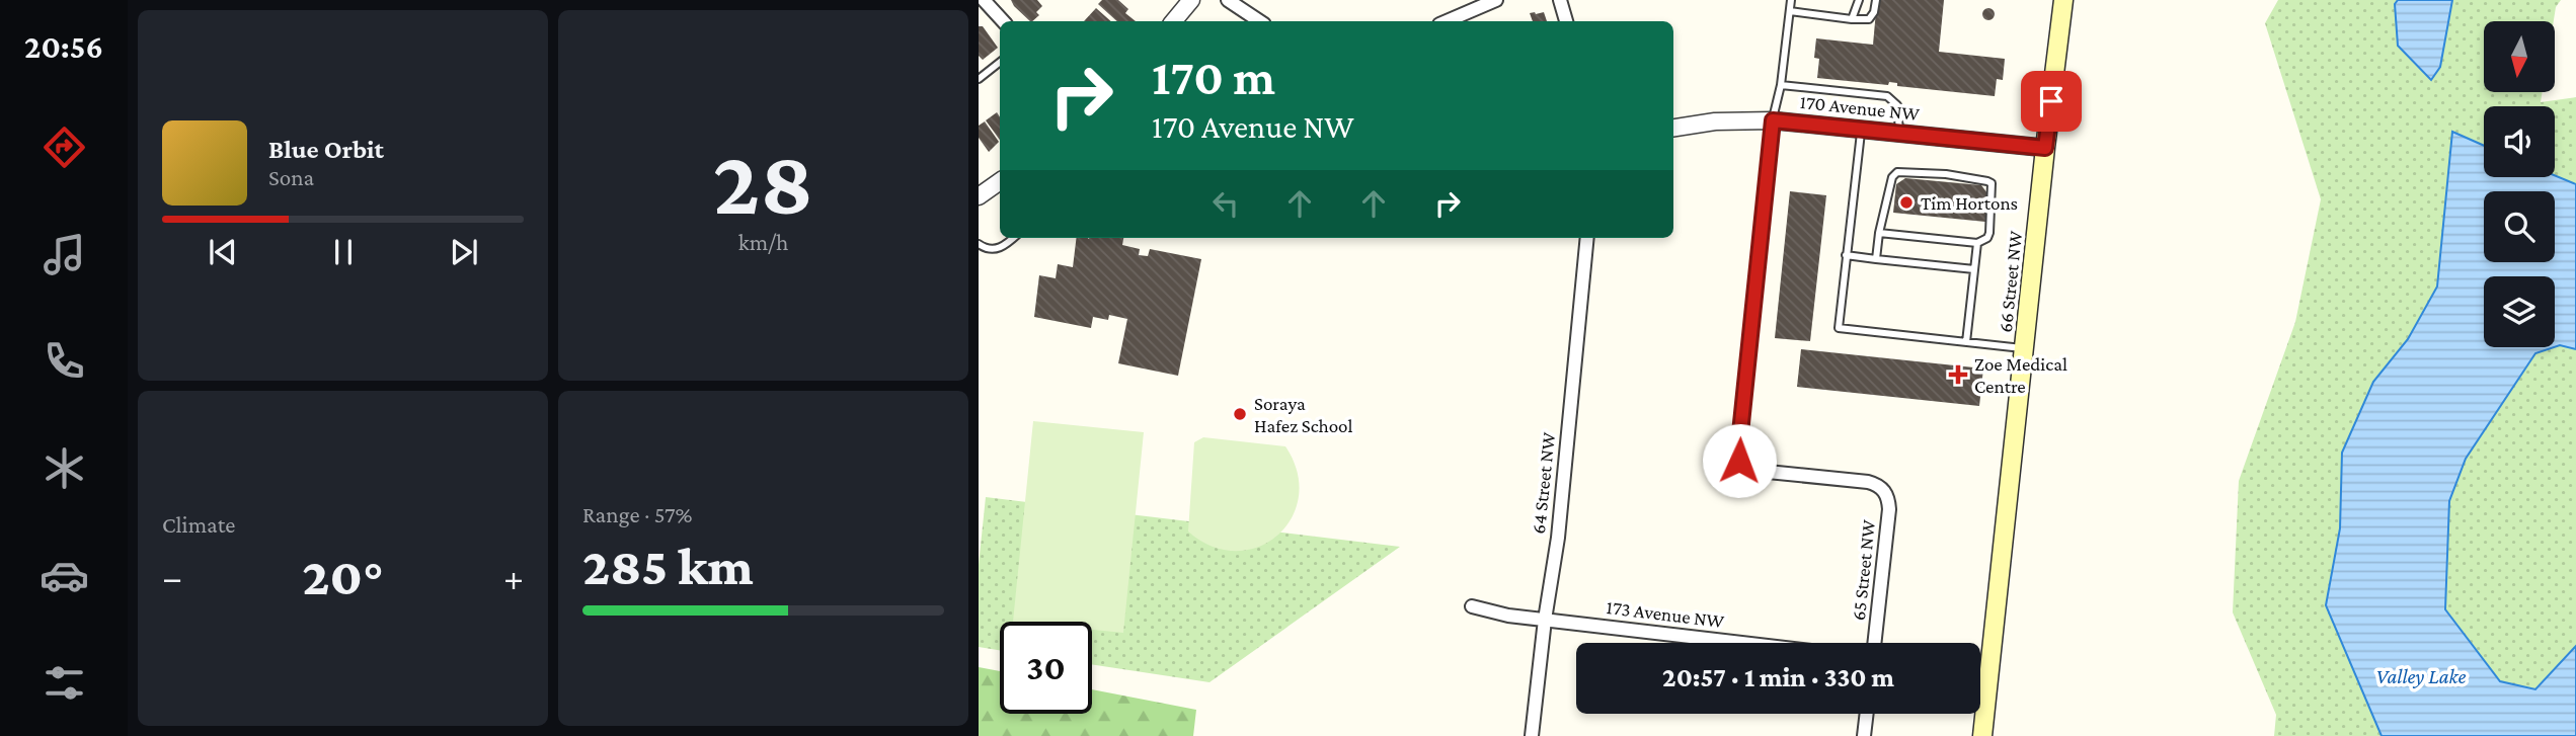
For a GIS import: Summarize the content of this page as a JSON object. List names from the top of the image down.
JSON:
{
  "streets": {
    "main road": ["66 Street NW"],
    "street": [
      "170 Avenue NW",
      "64 Street NW",
      "65 Street NW",
      "173 Avenue NW"
    ]
  },
  "crossings": [
    ["170 Avenue NW", "66 Street NW"],
    ["170 Avenue NW", "65 Street NW"],
    ["64 Street NW", "173 Avenue NW"]
  ],
  "water": ["Valley Lake"],
  "places": {
    "other": ["Tim Hortons", "Soraya Hafez School"],
    "health": ["Zoe Medical Centre"]
  },
  "north": "bottom",
  "page": {
    "tabs": "20:56",
    "tile": [
      ["28", "km/h"],
      "Climate",
      ["Range · 57%", "285 km"]
    ],
    "turn": ["170 m", "170 Avenue NW"],
    "song": ["Blue Orbit", "Sona"],
    "heat": ["−", "20°", "+"],
    "limit": "30",
    "trip": "20:57 · 1 min · 330 m"
  }
}
